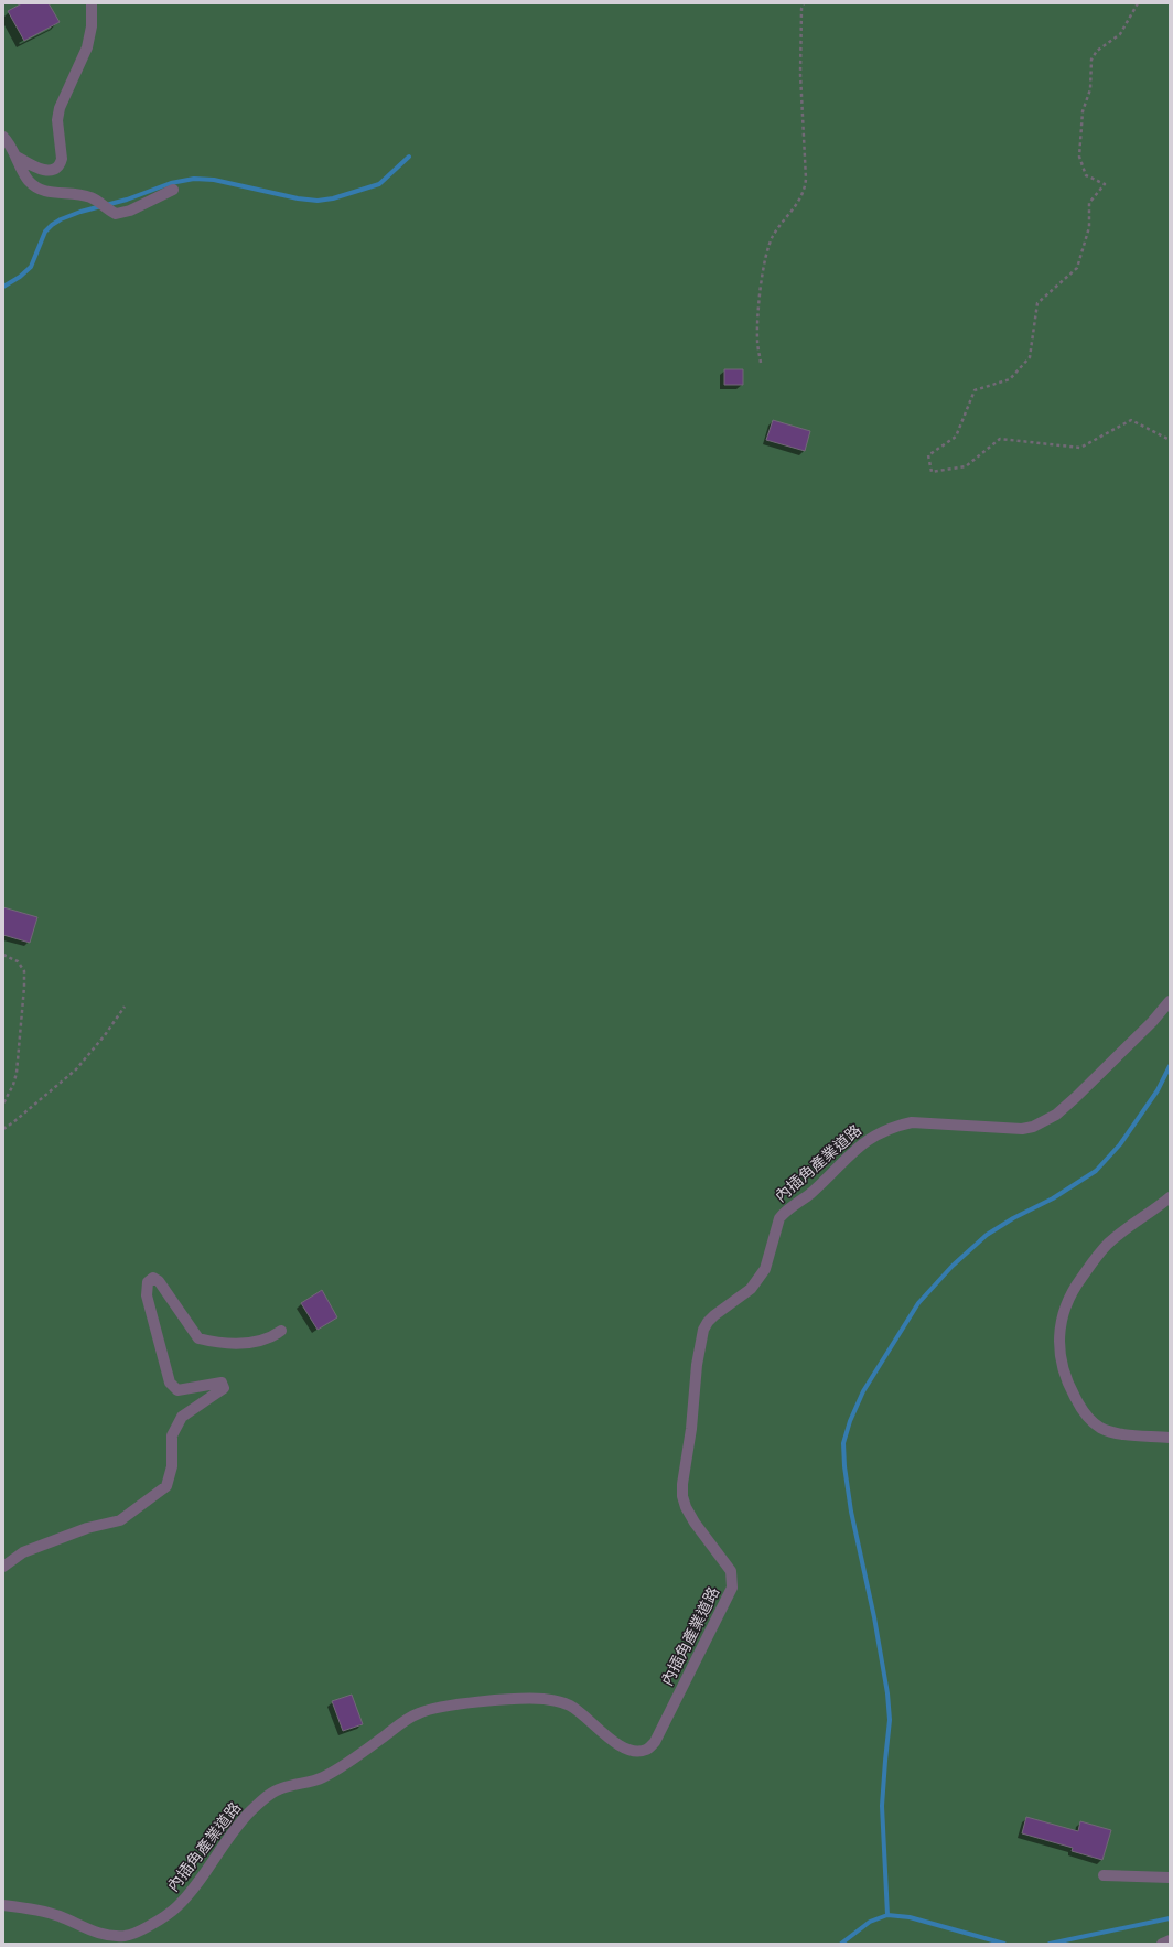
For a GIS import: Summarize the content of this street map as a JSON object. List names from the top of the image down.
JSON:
{
  "streets": {
    "street": ["內插角產業道路"]
  }
}
